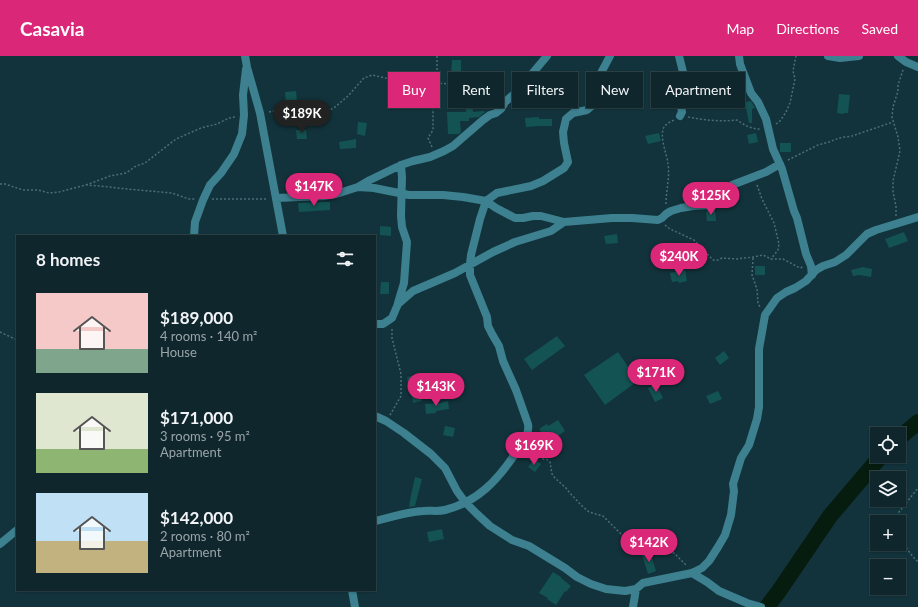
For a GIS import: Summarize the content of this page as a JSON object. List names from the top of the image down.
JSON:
{
  "page": {
    "header": "Casavia",
    "nav": ["Map", "Directions", "Saved"],
    "chip": [
      "Buy",
      "Rent",
      "Filters",
      "New",
      "Apartment"
    ],
    "price": [
      "$189K",
      "$147K",
      "$125K",
      "$240K",
      "$171K",
      "$143K",
      "$169K",
      "$142K"
    ],
    "heading": "8 homes",
    "list": [
      {
        "name": "$189,000",
        "note": "4 rooms · 140 m² · House"
      },
      {
        "name": "$171,000",
        "note": "3 rooms · 95 m² · Apartment"
      },
      {
        "name": "$142,000",
        "note": "2 rooms · 80 m² · Apartment"
      }
    ],
    "map_buttons": ["+", "−"]
  }
}
